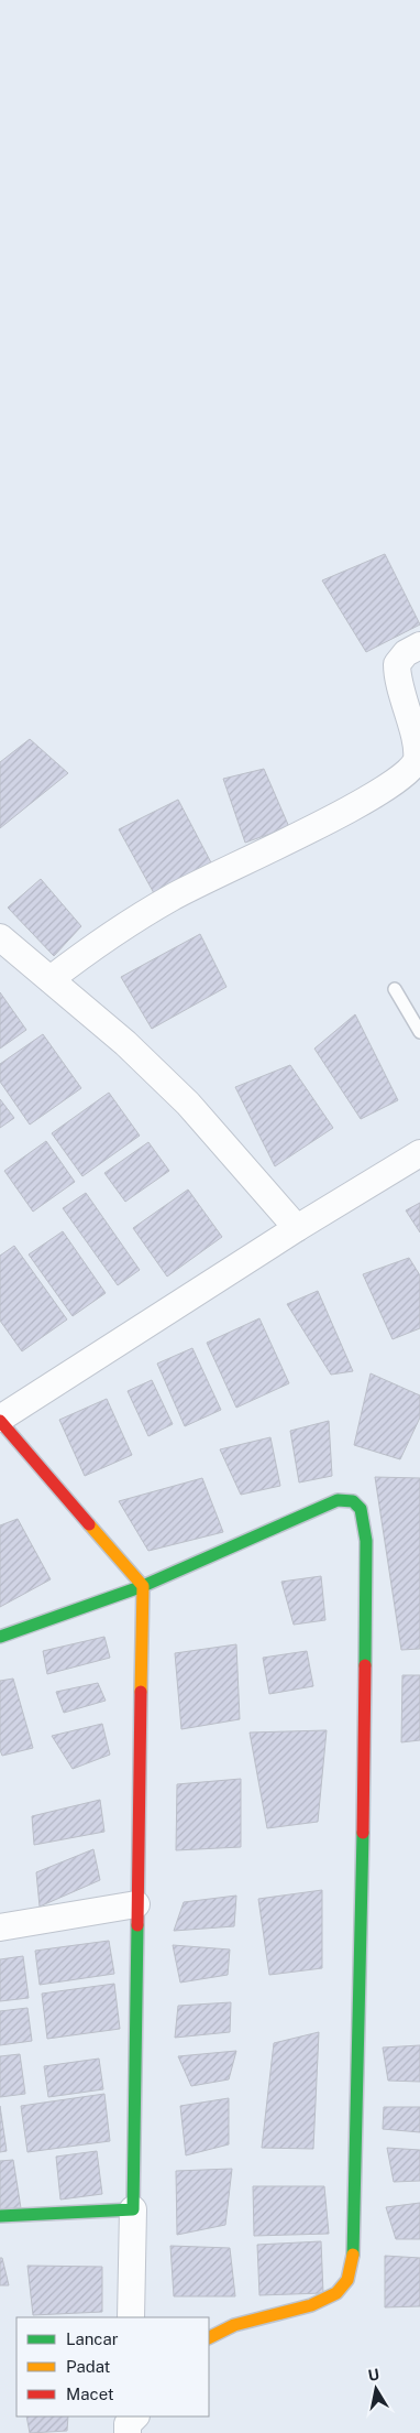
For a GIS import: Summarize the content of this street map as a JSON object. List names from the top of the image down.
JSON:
{
  "legend": ["Lancar", "Padat", "Macet"],
  "north": "top"
}
